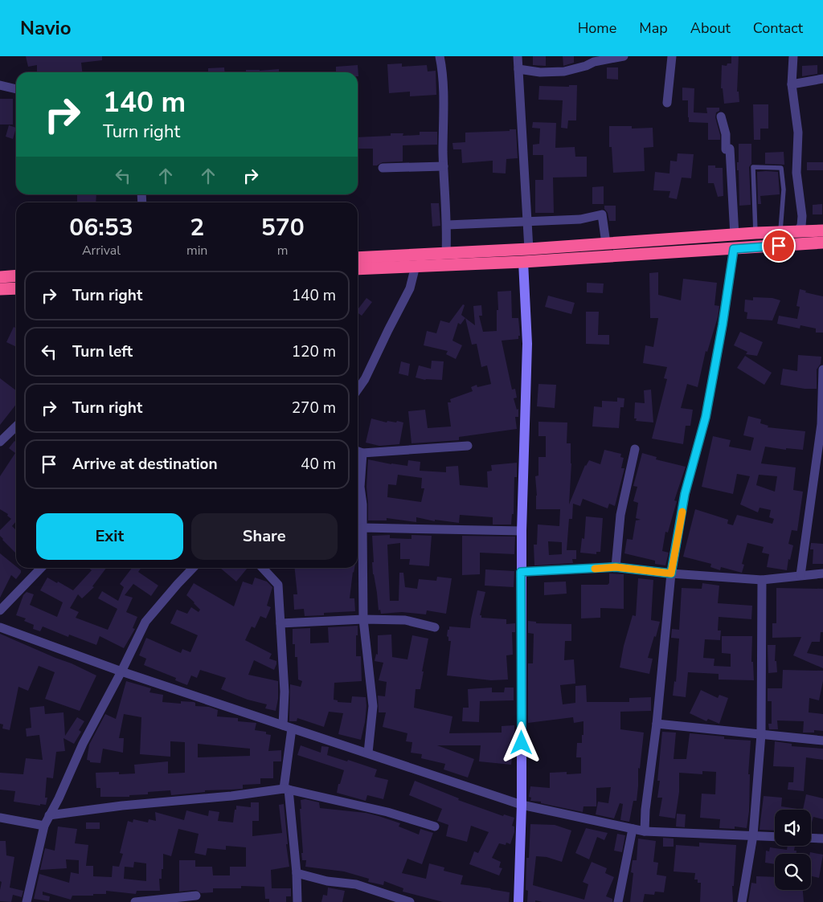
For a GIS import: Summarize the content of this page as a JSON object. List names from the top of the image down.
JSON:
{
  "page": {
    "header": "Navio",
    "nav": [
      "Home",
      "Map",
      "About",
      "Contact"
    ],
    "turn": ["140 m", "Turn right"],
    "eta": [
      "06:53",
      "Arrival",
      "2",
      "min",
      "570",
      "m"
    ],
    "list": [
      {
        "name": "Turn right",
        "value": "140 m"
      },
      {
        "name": "Turn left",
        "value": "120 m"
      },
      {
        "name": "Turn right",
        "value": "270 m"
      },
      {
        "name": "Arrive at destination",
        "value": "40 m"
      }
    ],
    "buttons": ["Exit", "Share"]
  }
}
